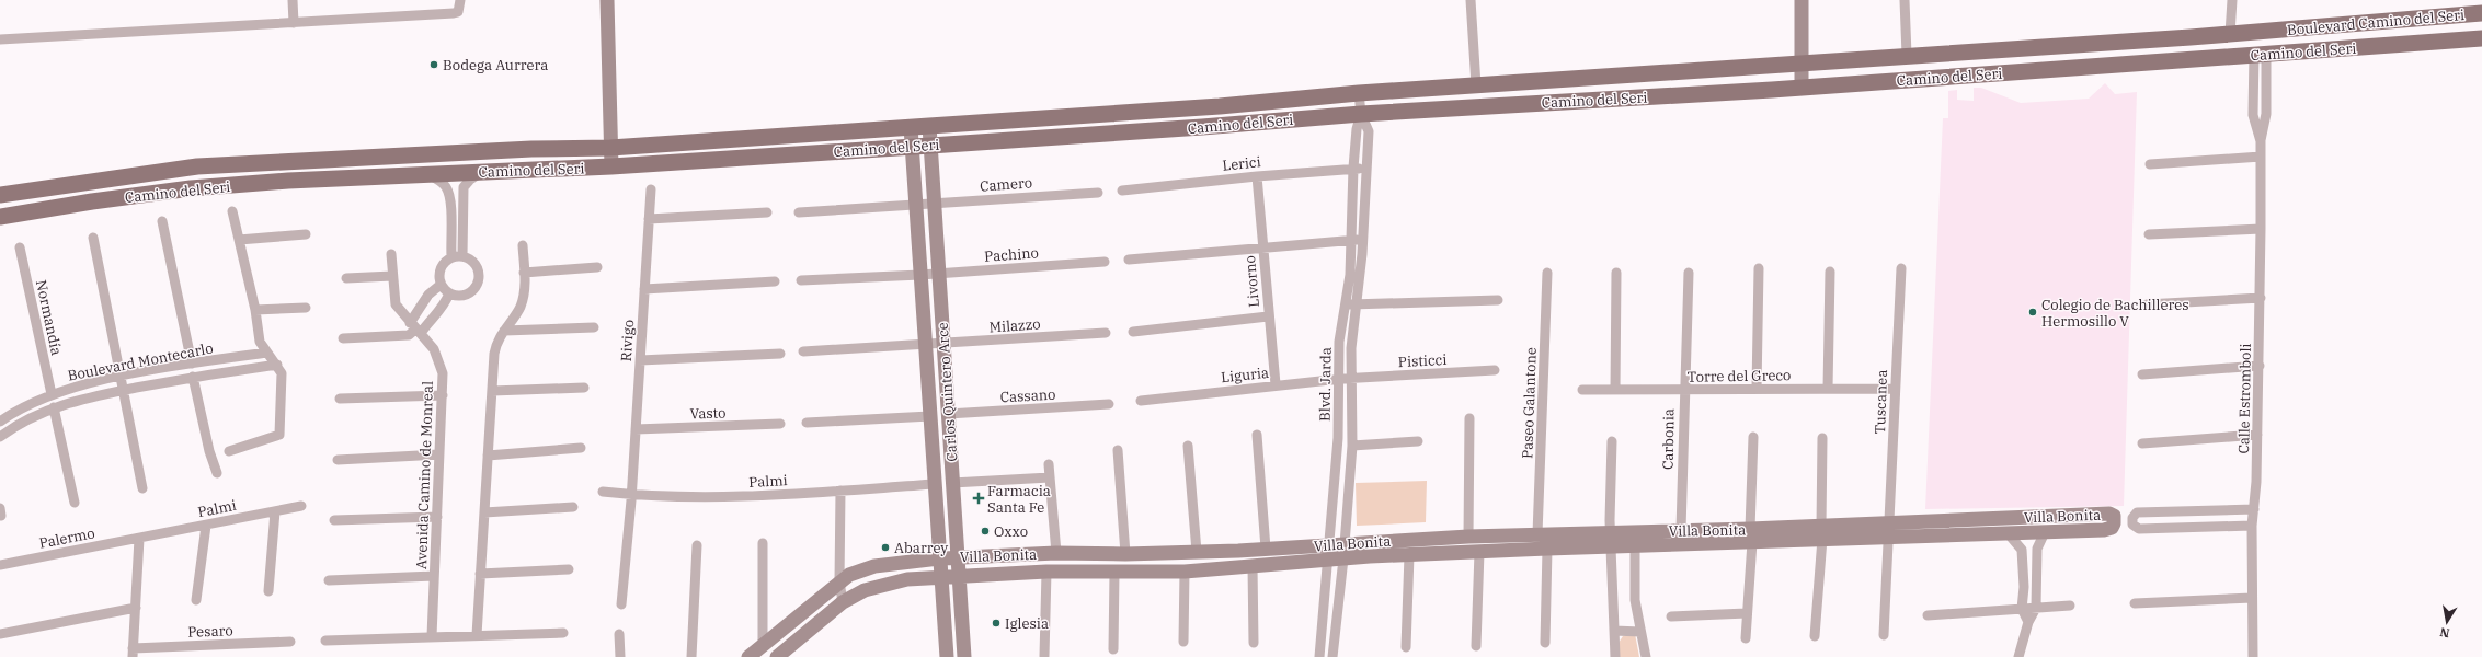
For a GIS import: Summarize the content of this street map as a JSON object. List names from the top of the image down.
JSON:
{
  "streets": {
    "main road": ["Boulevard Camino del Seri", "Camino del Seri"],
    "street": [
      "Lerici",
      "Camero",
      "Pachino",
      "Livorno",
      "Normandía",
      "Milazzo",
      "Rivigo",
      "Pisticci",
      "Boulevard Montecarlo",
      "Liguria",
      "Torre del Greco",
      "Blvd. Jarda",
      "Carlos Quintero Arce",
      "Cassano",
      "Calle Estromboli",
      "Tuscanea",
      "Paseo Galantone",
      "Vasto",
      "Carbonia",
      "Avenida Camino de Monreal",
      "Palmi",
      "Villa Bonita",
      "Palermo",
      "Pesaro"
    ]
  },
  "crossings": [
    ["Boulevard Camino del Seri", "Camino del Seri"],
    ["Camino del Seri", "Blvd. Jarda"],
    ["Camino del Seri", "Carlos Quintero Arce"],
    ["Lerici", "Livorno"],
    ["Lerici", "Blvd. Jarda"],
    ["Camero", "Carlos Quintero Arce"],
    ["Pachino", "Carlos Quintero Arce"],
    ["Livorno", "Liguria"],
    ["Normandía", "Boulevard Montecarlo"],
    ["Milazzo", "Carlos Quintero Arce"],
    ["Rivigo", "Vasto"],
    ["Rivigo", "Palmi"],
    ["Pisticci", "Liguria"],
    ["Pisticci", "Blvd. Jarda"],
    ["Liguria", "Blvd. Jarda"],
    ["Torre del Greco", "Tuscanea"],
    ["Torre del Greco", "Carbonia"],
    ["Blvd. Jarda", "Villa Bonita"],
    ["Carlos Quintero Arce", "Cassano"],
    ["Carlos Quintero Arce", "Palmi"],
    ["Carlos Quintero Arce", "Villa Bonita"],
    ["Tuscanea", "Villa Bonita"],
    ["Paseo Galantone", "Villa Bonita"],
    ["Carbonia", "Villa Bonita"],
    ["Palmi", "Palermo"]
  ],
  "places": {
    "other": [
      "Bodega Aurrera",
      "Colegio de Bachilleres Hermosillo V",
      "Oxxo",
      "Abarrey",
      "Iglesia"
    ],
    "health": ["Farmacia Santa Fe"]
  },
  "north": "bottom"
}
